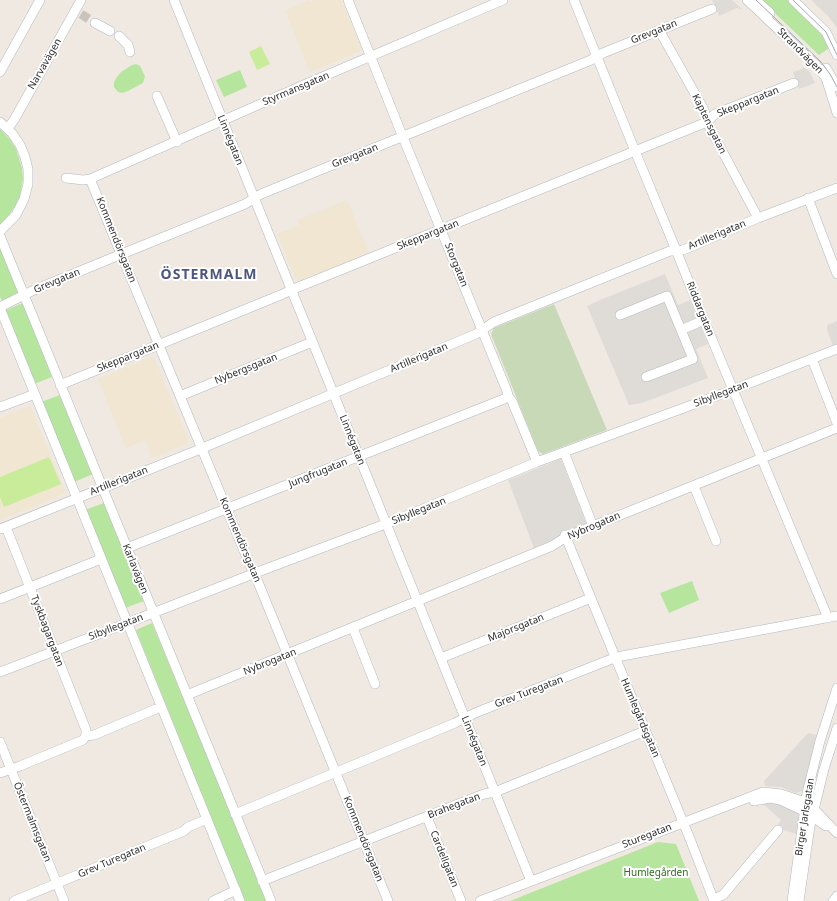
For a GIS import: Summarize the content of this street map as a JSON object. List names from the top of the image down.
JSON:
{
  "streets": {
    "street": [
      "Grevgatan",
      "Strandvägen",
      "Narvavägen",
      "Styrmansgatan",
      "Skeppargatan",
      "Kaptensgatan",
      "Linnégatan",
      "Artillerigatan",
      "Kommendörsgatan",
      "Storgatan",
      "Riddargatan",
      "Nybergsgatan",
      "Sibyllegatan",
      "Jungfrugatan",
      "Nybrogatan",
      "Karlavägen",
      "Majorsgatan",
      "Tyskbagargatan",
      "Grev Turegatan",
      "Humlegårdsgatan",
      "Brahegatan",
      "Birger Jarlsgatan",
      "Östermalmsgatan",
      "Sturegatan",
      "Cardellgatan"
    ]
  },
  "crossings": [
    ["Grevgatan", "Kaptensgatan"],
    ["Grevgatan", "Linnégatan"],
    ["Grevgatan", "Kommendörsgatan"],
    ["Grevgatan", "Storgatan"],
    ["Grevgatan", "Riddargatan"],
    ["Grevgatan", "Karlavägen"],
    ["Styrmansgatan", "Linnégatan"],
    ["Styrmansgatan", "Kommendörsgatan"],
    ["Styrmansgatan", "Storgatan"],
    ["Skeppargatan", "Kaptensgatan"],
    ["Skeppargatan", "Linnégatan"],
    ["Skeppargatan", "Kommendörsgatan"],
    ["Skeppargatan", "Storgatan"],
    ["Skeppargatan", "Riddargatan"],
    ["Skeppargatan", "Karlavägen"],
    ["Kaptensgatan", "Artillerigatan"],
    ["Linnégatan", "Artillerigatan"],
    ["Linnégatan", "Nybergsgatan"],
    ["Linnégatan", "Sibyllegatan"],
    ["Linnégatan", "Jungfrugatan"],
    ["Linnégatan", "Nybrogatan"],
    ["Linnégatan", "Majorsgatan"],
    ["Linnégatan", "Grev Turegatan"],
    ["Linnégatan", "Brahegatan"],
    ["Linnégatan", "Sturegatan"],
    ["Artillerigatan", "Kommendörsgatan"],
    ["Artillerigatan", "Storgatan"],
    ["Artillerigatan", "Riddargatan"],
    ["Artillerigatan", "Karlavägen"],
    ["Artillerigatan", "Tyskbagargatan"],
    ["Kommendörsgatan", "Nybergsgatan"],
    ["Kommendörsgatan", "Sibyllegatan"],
    ["Kommendörsgatan", "Jungfrugatan"],
    ["Kommendörsgatan", "Nybrogatan"],
    ["Kommendörsgatan", "Grev Turegatan"],
    ["Kommendörsgatan", "Brahegatan"],
    ["Storgatan", "Sibyllegatan"],
    ["Storgatan", "Jungfrugatan"],
    ["Riddargatan", "Sibyllegatan"],
    ["Riddargatan", "Nybrogatan"],
    ["Riddargatan", "Grev Turegatan"],
    ["Sibyllegatan", "Karlavägen"],
    ["Sibyllegatan", "Tyskbagargatan"],
    ["Jungfrugatan", "Karlavägen"],
    ["Nybrogatan", "Karlavägen"],
    ["Nybrogatan", "Humlegårdsgatan"],
    ["Karlavägen", "Grev Turegatan"],
    ["Karlavägen", "Brahegatan"],
    ["Majorsgatan", "Humlegårdsgatan"],
    ["Grev Turegatan", "Humlegårdsgatan"],
    ["Grev Turegatan", "Östermalmsgatan"],
    ["Humlegårdsgatan", "Brahegatan"],
    ["Humlegårdsgatan", "Sturegatan"],
    ["Brahegatan", "Cardellgatan"],
    ["Birger Jarlsgatan", "Sturegatan"]
  ],
  "districts": ["ÖSTERMALM"],
  "parks": ["Humlegården"]
}
